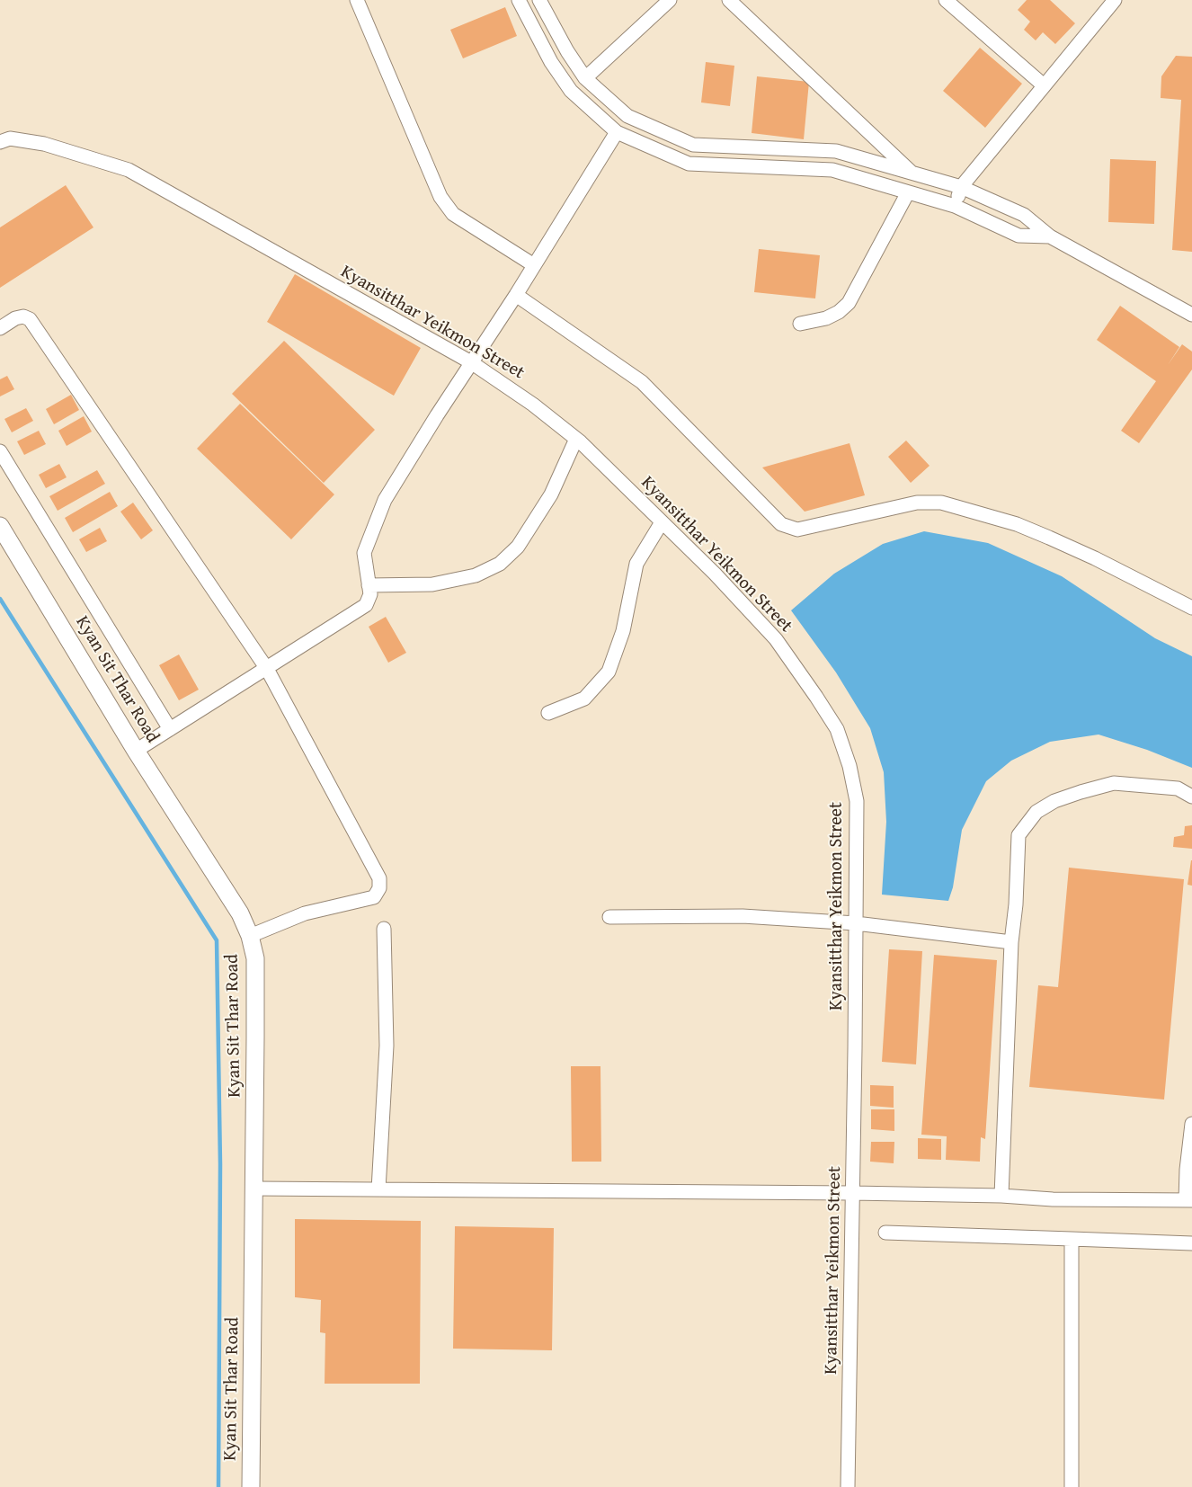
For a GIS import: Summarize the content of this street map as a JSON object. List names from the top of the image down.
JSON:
{
  "streets": {
    "main road": ["Kyan Sit Thar Road"],
    "street": ["Kyansitthar Yeikmon Street"]
  }
}
